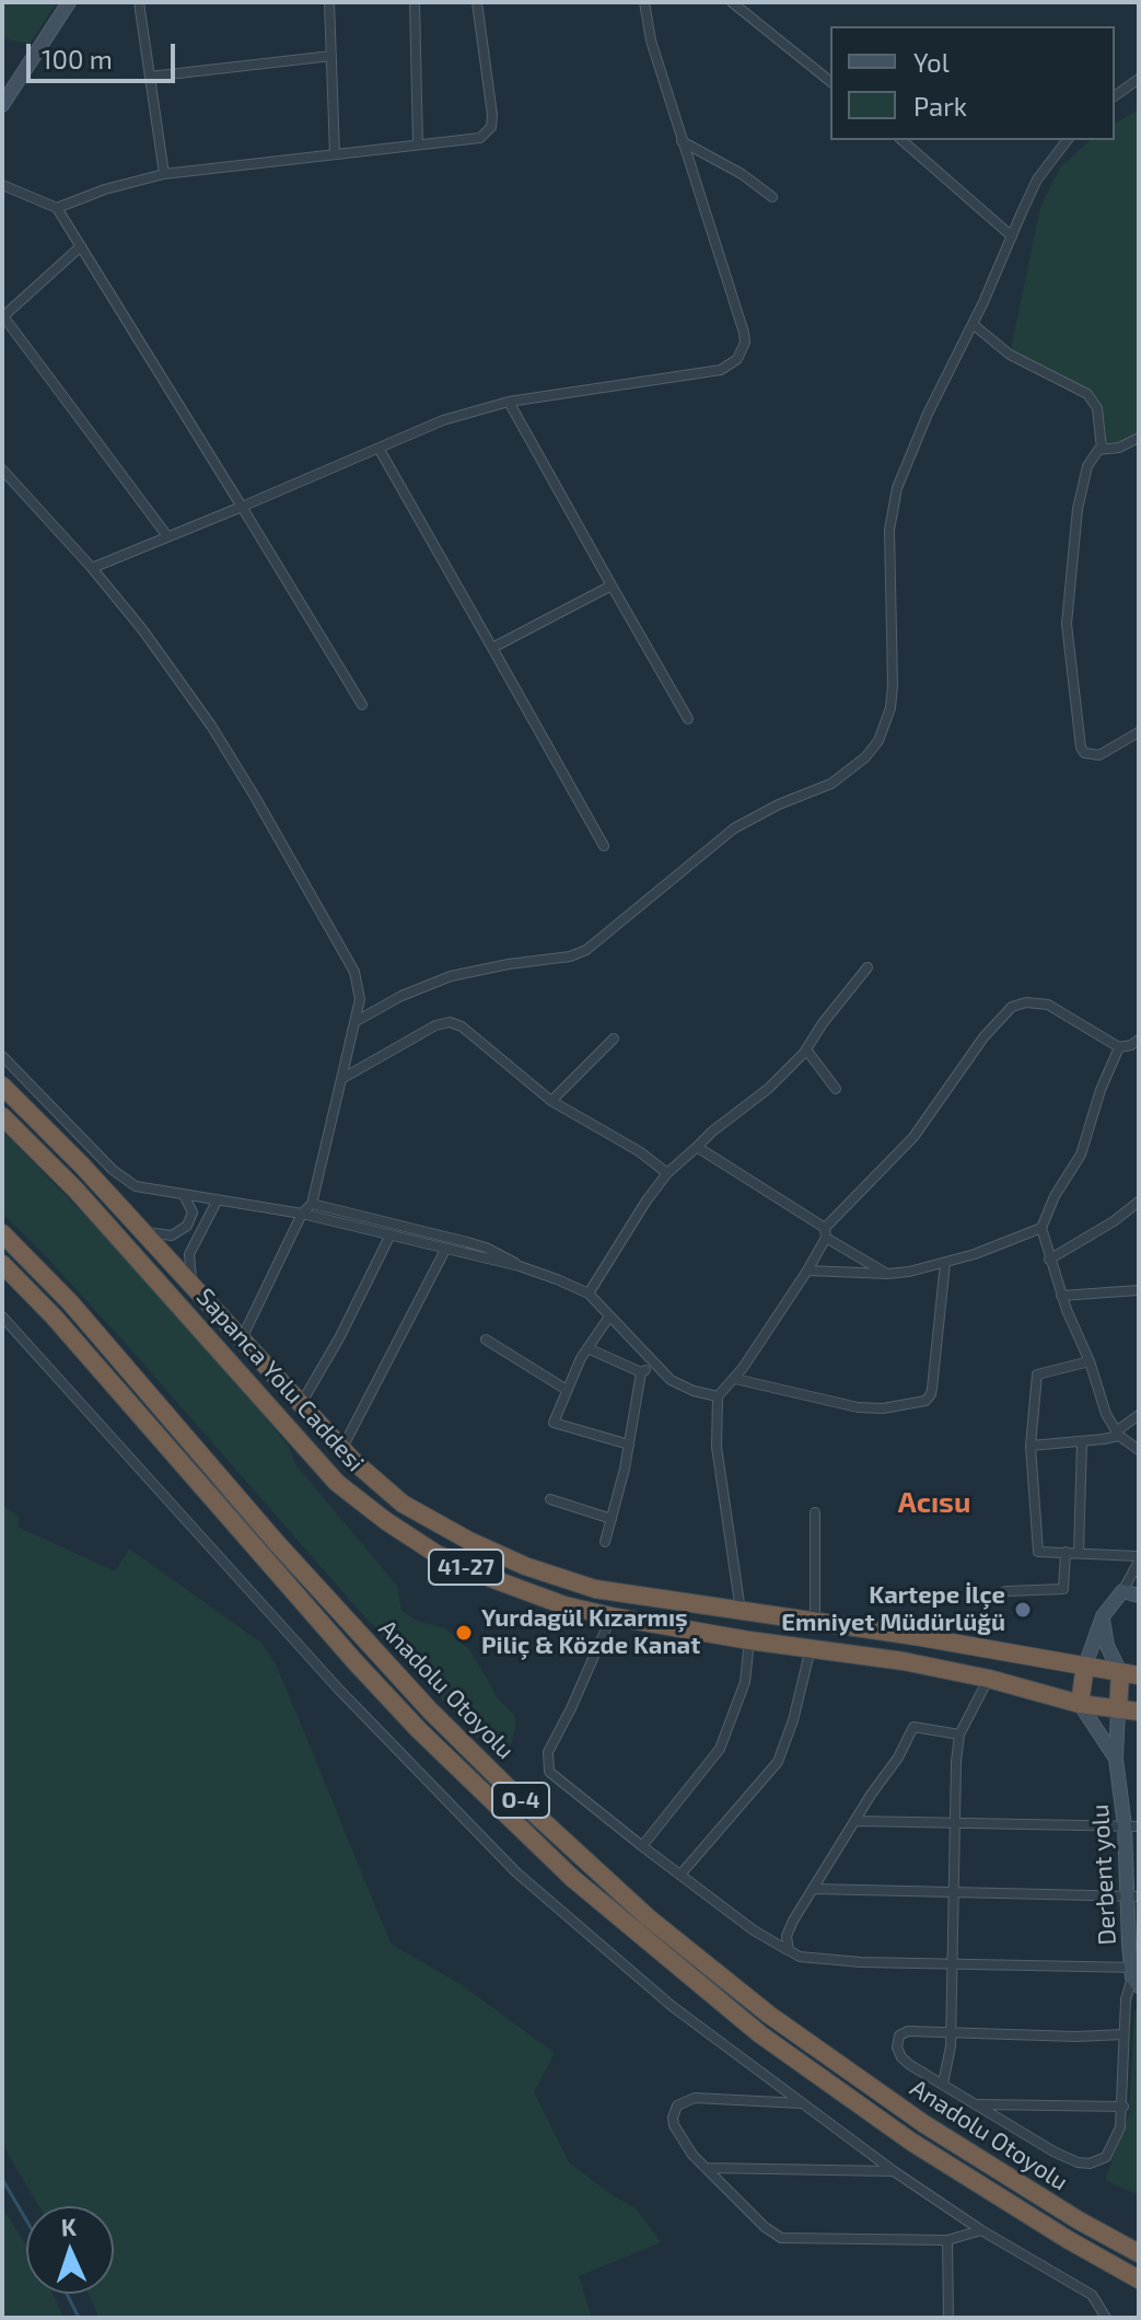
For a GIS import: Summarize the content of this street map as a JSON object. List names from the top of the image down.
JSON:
{
  "streets": {
    "highway": [
      "Sapanca Yolu Caddesi",
      "41-27",
      "Anadolu Otoyolu",
      "O-4"
    ],
    "street": ["Derbent yolu"]
  },
  "crossings": [
    ["Sapanca Yolu Caddesi", "Derbent yolu"]
  ],
  "districts": ["Acısu"],
  "places": ["Kartepe İlçe Emniyet Müdürlüğü", "Yurdagül Kızarmış Piliç & Közde Kanat"],
  "legend": ["Yol", "Park"],
  "scale_bar": "100 m",
  "north": "top"
}
